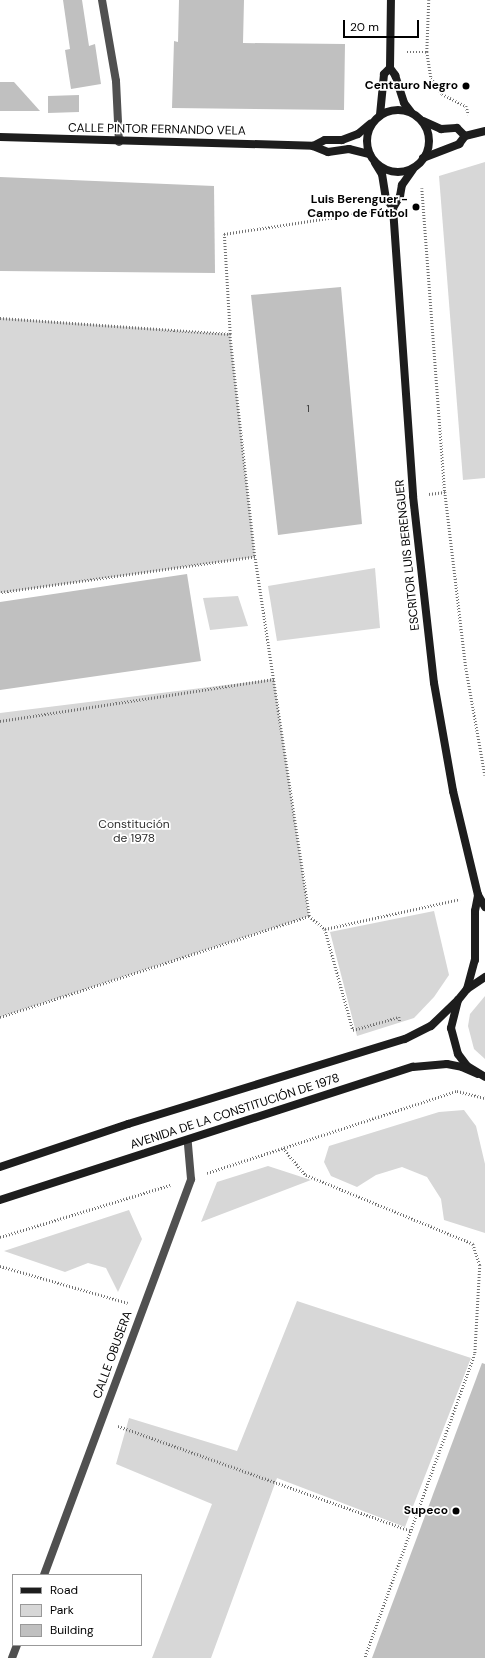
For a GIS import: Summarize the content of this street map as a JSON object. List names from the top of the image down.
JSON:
{
  "streets": {
    "street": [
      "CALLE PINTOR FERNANDO VELA",
      "ESCRITOR LUIS BERENGUER",
      "AVENIDA DE LA CONSTITUCIÓN DE 1978",
      "CALLE OBUSERA"
    ]
  },
  "crossings": [
    ["CALLE PINTOR FERNANDO VELA", "ESCRITOR LUIS BERENGUER"],
    ["ESCRITOR LUIS BERENGUER", "AVENIDA DE LA CONSTITUCIÓN DE 1978"],
    ["AVENIDA DE LA CONSTITUCIÓN DE 1978", "CALLE OBUSERA"]
  ],
  "parks": ["Constitución de 1978"],
  "places": ["Centauro Negro", "Luis Berenguer - Campo de Fútbol", "Supeco"],
  "house_numbers": ["1"],
  "legend": ["Road", "Park", "Building"],
  "scale_bar": "20 m"
}
